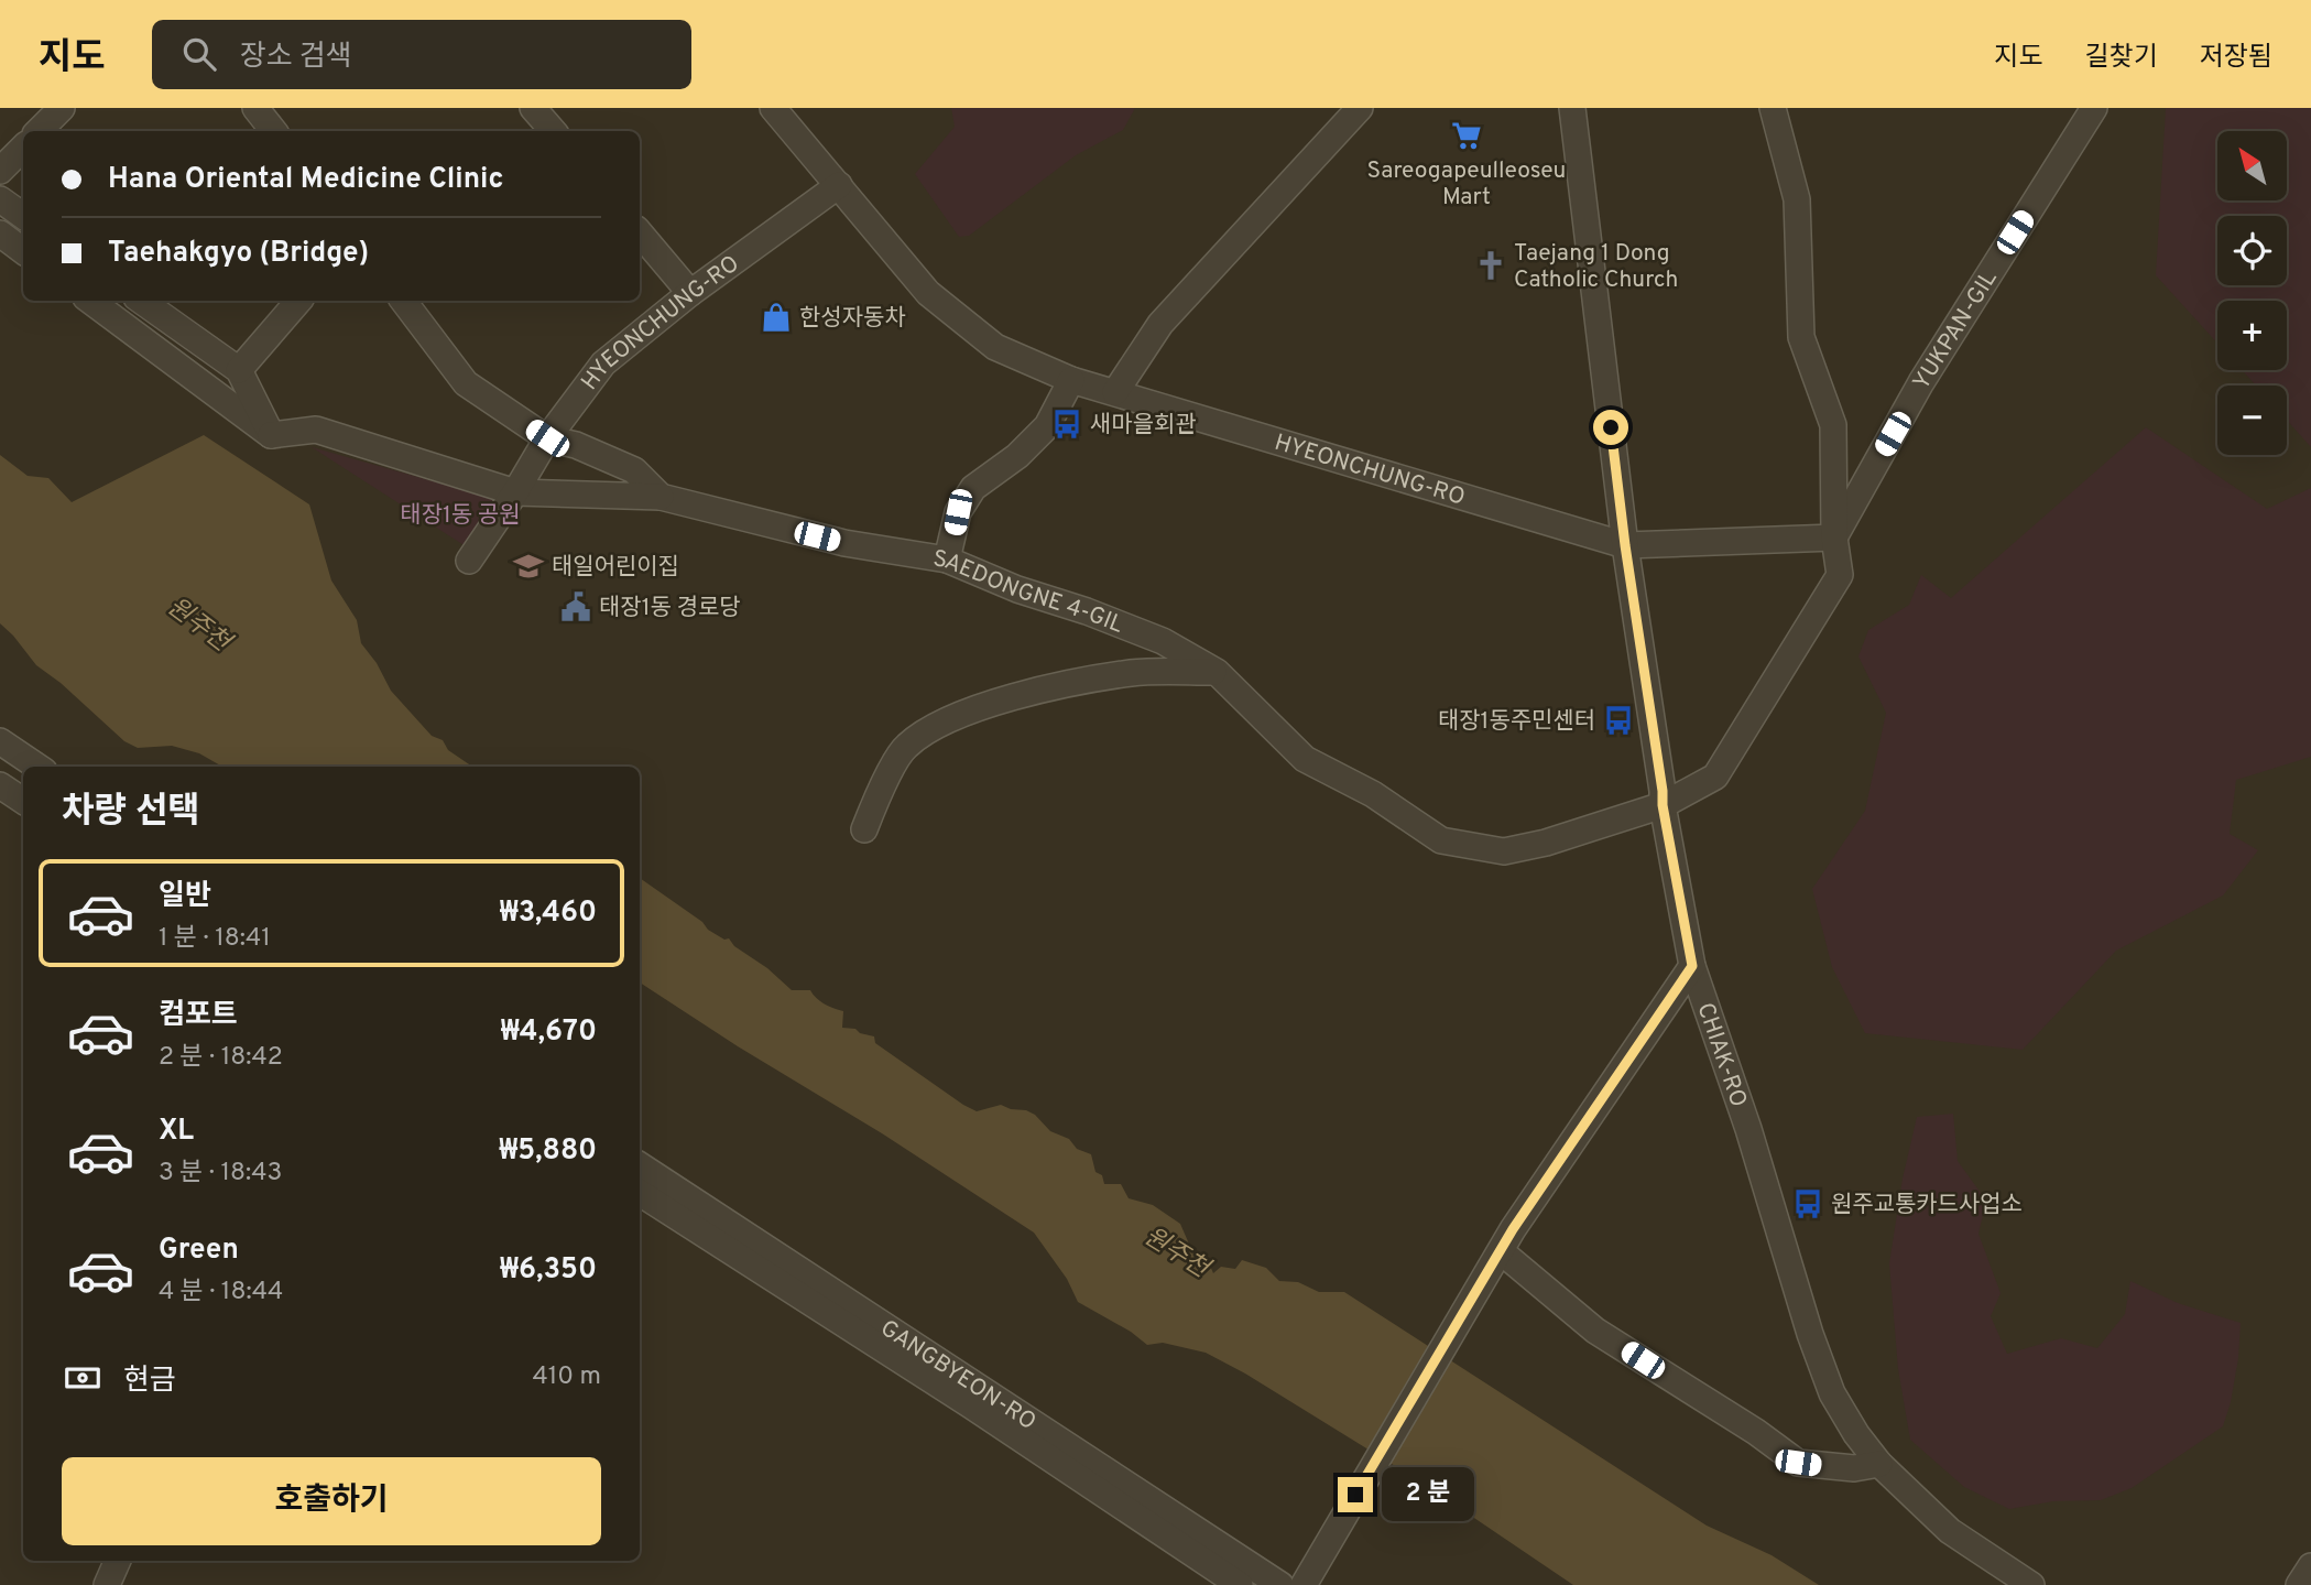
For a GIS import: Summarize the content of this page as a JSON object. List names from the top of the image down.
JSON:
{
  "streets": {
    "street": [
      "HYEONCHUNG-RO",
      "YUKPAN-GIL",
      "SAEDONGNE 4-GIL",
      "CHIAK-RO",
      "GANGBYEON-RO"
    ]
  },
  "crossings": [
    ["HYEONCHUNG-RO", "SAEDONGNE 4-GIL"],
    ["HYEONCHUNG-RO", "CHIAK-RO"],
    ["YUKPAN-GIL", "SAEDONGNE 4-GIL"],
    ["SAEDONGNE 4-GIL", "CHIAK-RO"]
  ],
  "water": ["원주천"],
  "parks": ["태장1동 공원"],
  "places": {
    "supermarket": ["Sareogapeulleoseu Mart"],
    "church": ["Taejang 1 Dong Catholic Church"],
    "shop": ["한성자동차"],
    "bus stop": ["새마을회관", "태장1동주민센터", "원주교통카드사업소"],
    "school or university": ["태일어린이집"],
    "public building": ["태장1동 경로당"]
  },
  "north": "top left",
  "page": {
    "header": "지도",
    "search": "장소 검색",
    "nav": ["지도", "길찾기", "저장됨"],
    "map_buttons": ["+", "−"],
    "banner": ["Hana Oriental Medicine Clinic", "Taehakgyo (Bridge)"],
    "heading": "차량 선택",
    "list": [
      {
        "name": "일반",
        "note": "1 분 · 18:41",
        "value": "₩3,460"
      },
      {
        "name": "컴포트",
        "note": "2 분 · 18:42",
        "value": "₩4,670"
      },
      {
        "name": "XL",
        "note": "3 분 · 18:43",
        "value": "₩5,880"
      },
      {
        "name": "Green",
        "note": "4 분 · 18:44",
        "value": "₩6,350"
      }
    ],
    "pay": ["현금", "410 m"],
    "buttons": "호출하기",
    "bubble": "2 분"
  }
}
